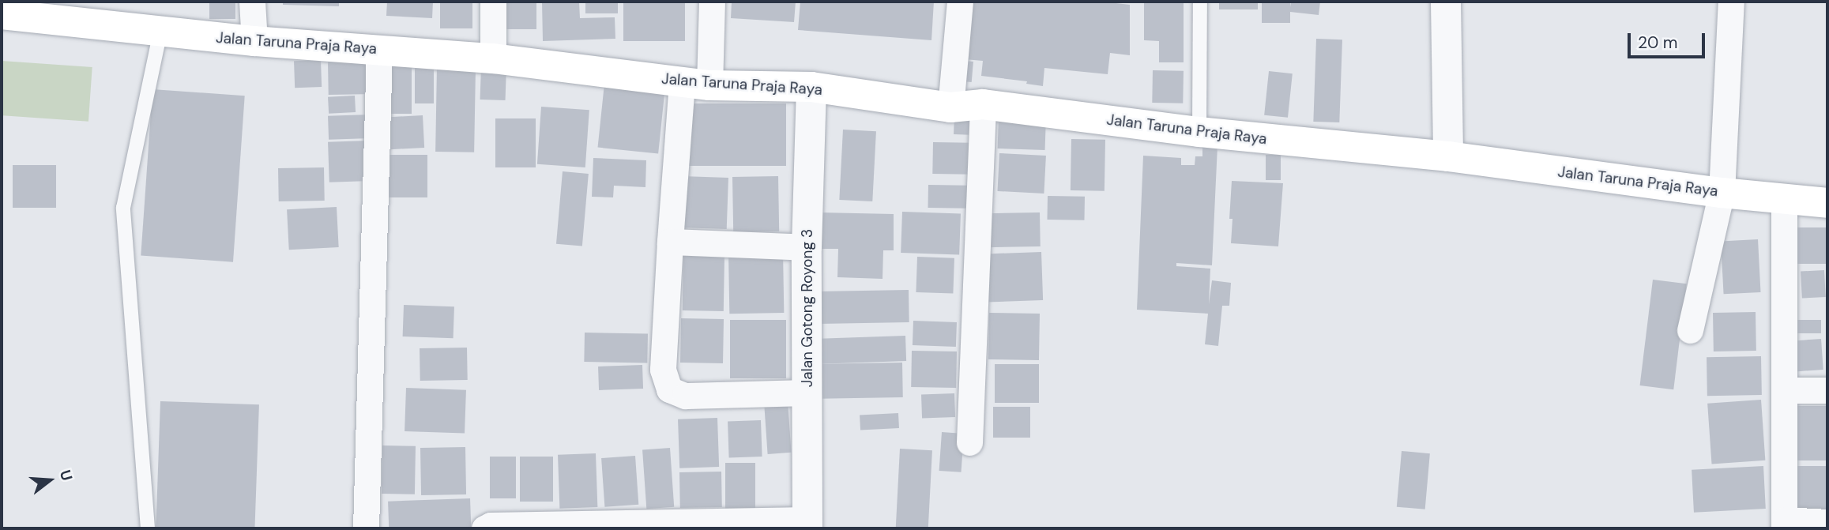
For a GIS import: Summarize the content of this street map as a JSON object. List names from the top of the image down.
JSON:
{
  "streets": {
    "main road": ["Jalan Taruna Praja Raya"],
    "street": ["Jalan Gotong Royong 3"]
  },
  "crossings": [
    ["Jalan Taruna Praja Raya", "Jalan Gotong Royong 3"]
  ],
  "scale_bar": "20 m",
  "north": "right"
}
